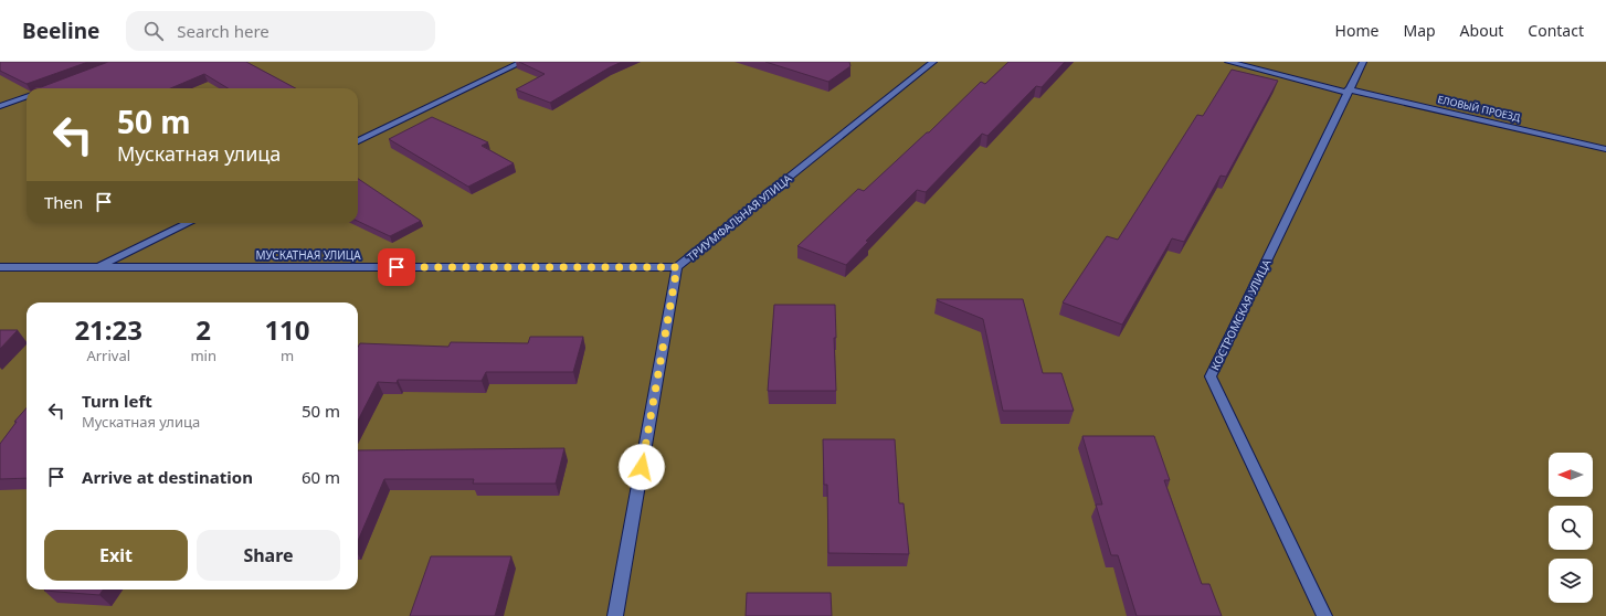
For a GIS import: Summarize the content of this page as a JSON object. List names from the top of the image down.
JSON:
{
  "streets": {
    "street": [
      "ЕЛОВЫЙ ПРОЕЗД",
      "ТРИУМФАЛЬНАЯ УЛИЦА",
      "МУСКАТНАЯ УЛИЦА",
      "КОСТРОМСКАЯ УЛИЦА"
    ]
  },
  "crossings": [
    ["ЕЛОВЫЙ ПРОЕЗД", "КОСТРОМСКАЯ УЛИЦА"],
    ["ТРИУМФАЛЬНАЯ УЛИЦА", "МУСКАТНАЯ УЛИЦА"]
  ],
  "north": "left",
  "page": {
    "header": "Beeline",
    "search": "Search here",
    "nav": [
      "Home",
      "Map",
      "About",
      "Contact"
    ],
    "turn": ["50 m", "Мускатная улица"],
    "then": "Then",
    "eta": [
      "21:23",
      "Arrival",
      "2",
      "min",
      "110",
      "m"
    ],
    "list": [
      {
        "name": "Turn left",
        "note": "Мускатная улица",
        "value": "50 m"
      },
      {
        "name": "Arrive at destination",
        "value": "60 m"
      }
    ],
    "buttons": ["Exit", "Share"]
  }
}
